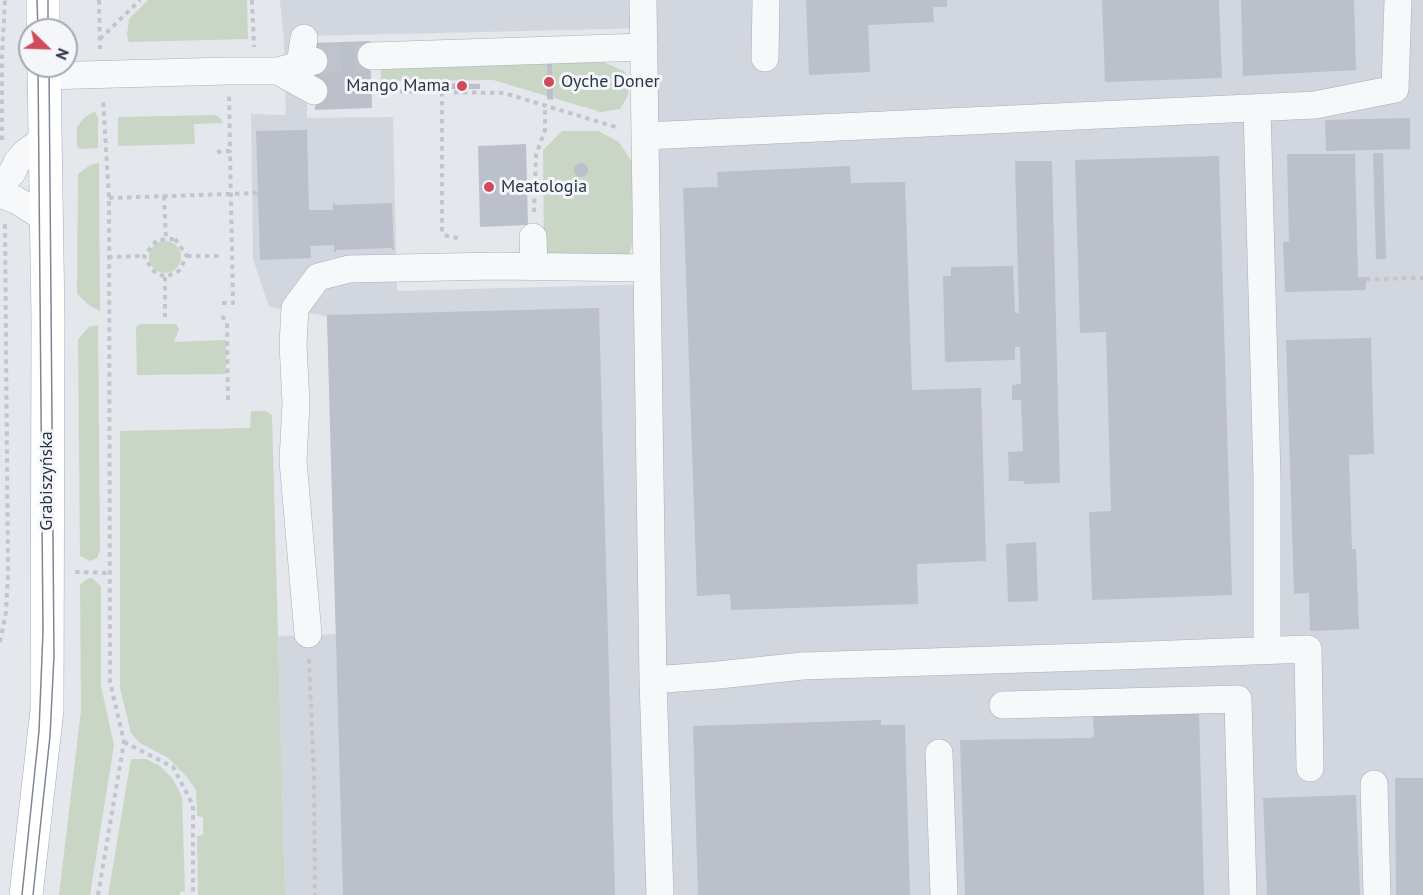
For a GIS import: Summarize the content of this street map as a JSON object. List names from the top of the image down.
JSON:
{
  "streets": {
    "main road": ["Grabiszyńska"]
  },
  "places": ["Oyche Doner", "Mango Mama", "Meatologia"],
  "north": "bottom right"
}
